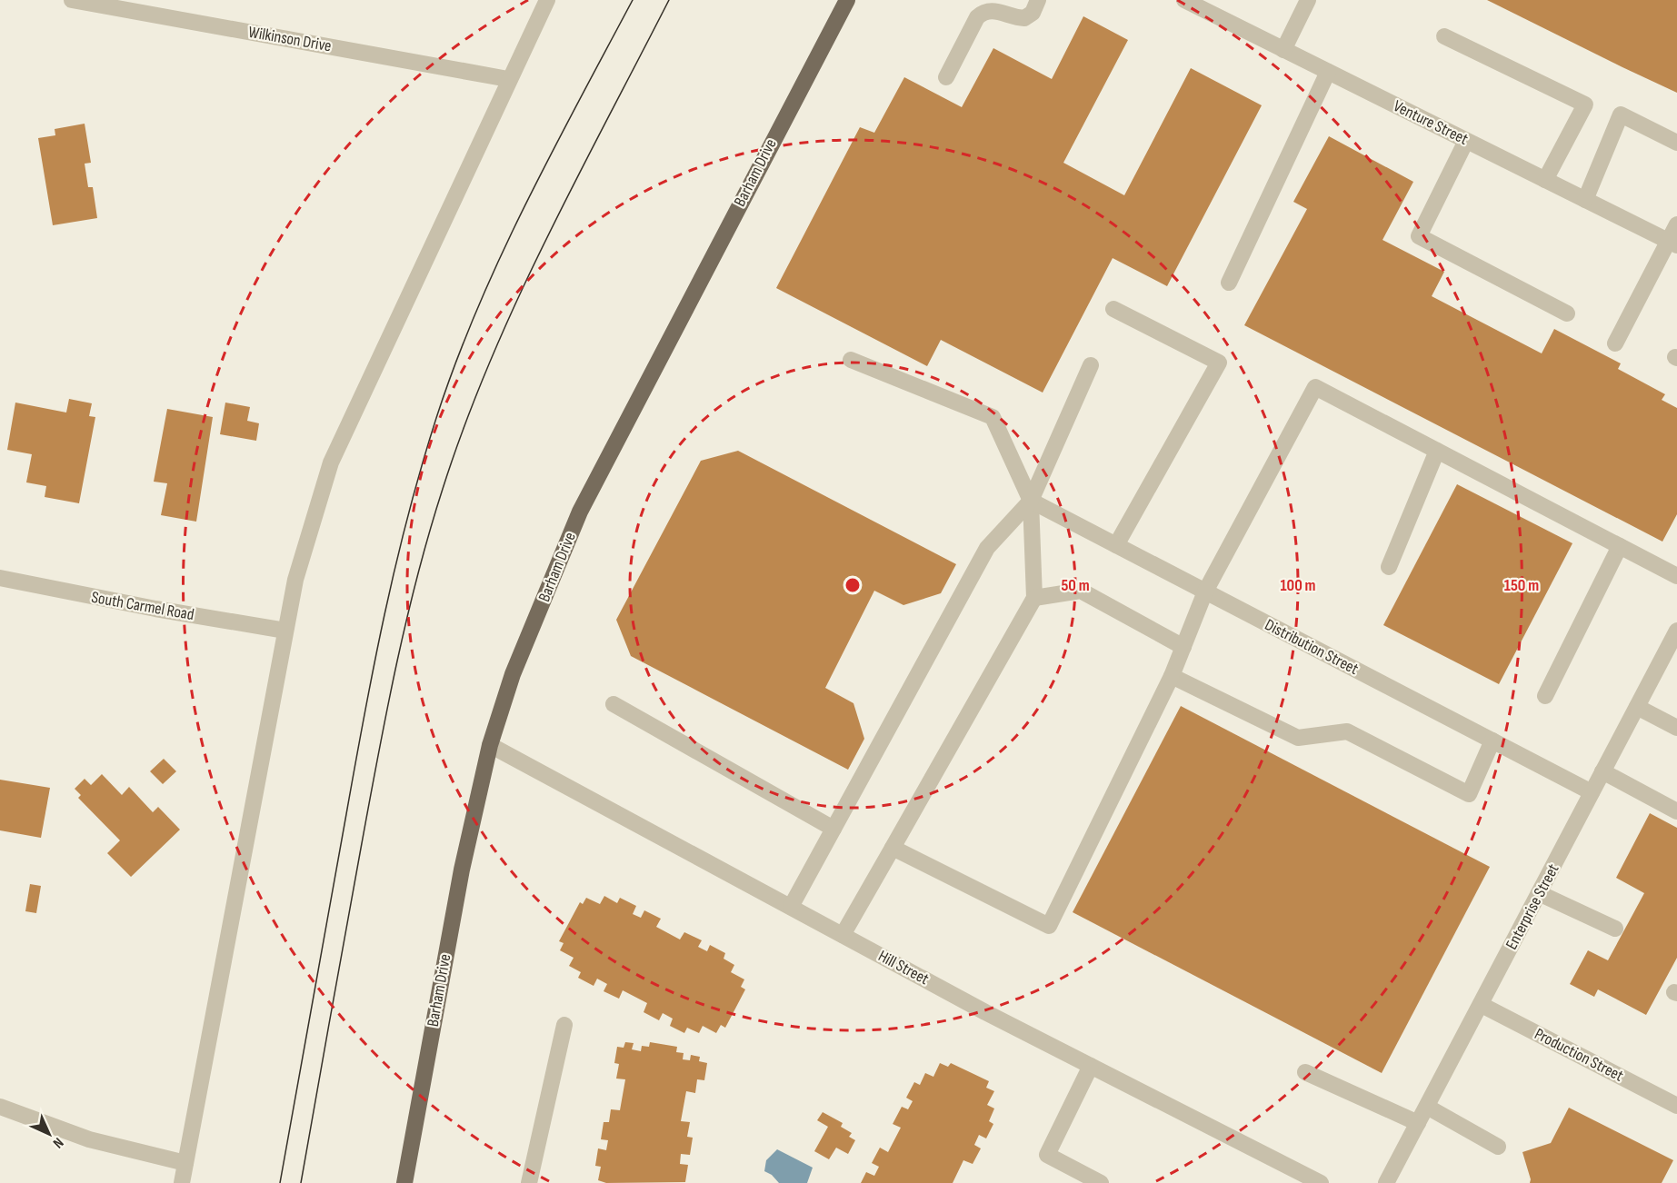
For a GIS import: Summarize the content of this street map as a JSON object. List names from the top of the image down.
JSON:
{
  "streets": {
    "main road": ["Barham Drive"],
    "street": [
      "Wilkinson Drive",
      "Venture Street",
      "South Carmel Road",
      "Distribution Street",
      "Enterprise Street",
      "Hill Street",
      "Production Street"
    ]
  },
  "crossings": [
    ["Barham Drive", "Hill Street"],
    ["Distribution Street", "Enterprise Street"],
    ["Enterprise Street", "Production Street"]
  ],
  "north": "bottom right",
  "rings": ["50 m", "100 m", "150 m"]
}
